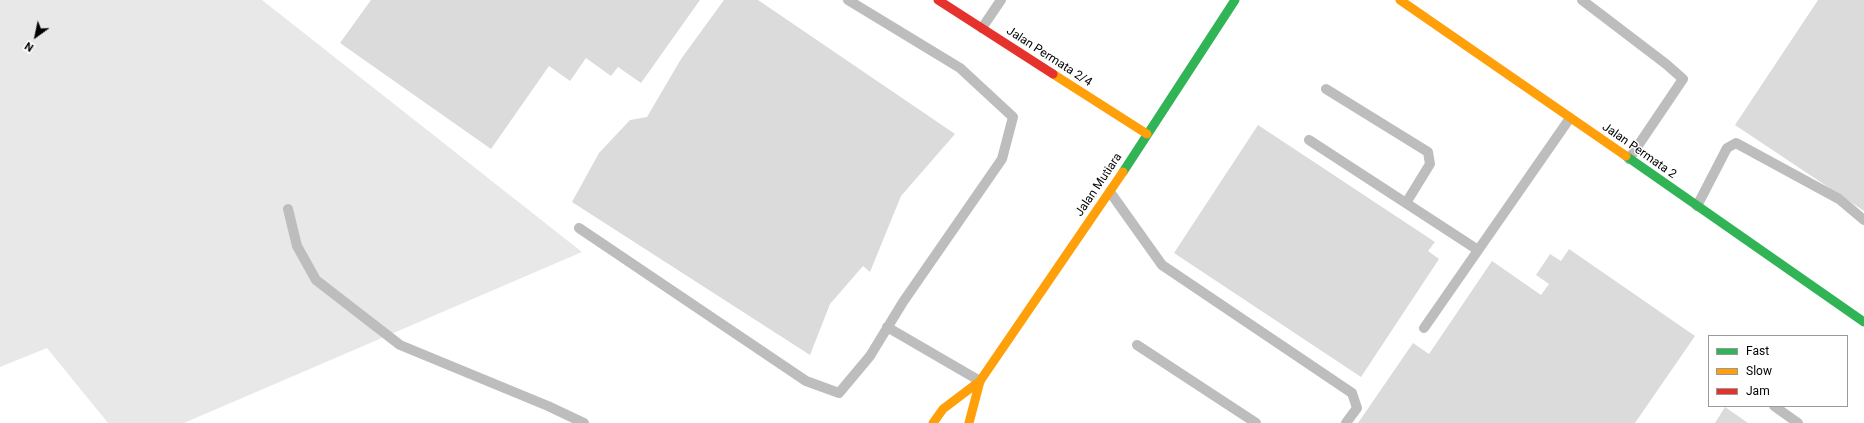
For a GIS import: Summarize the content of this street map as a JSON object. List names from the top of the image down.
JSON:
{
  "streets": {
    "street": ["Jalan Permata 2/4", "Jalan Permata 2", "Jalan Mutiara"]
  },
  "crossings": [
    ["Jalan Permata 2/4", "Jalan Mutiara"]
  ],
  "legend": ["Fast", "Slow", "Jam"],
  "north": "bottom left"
}
